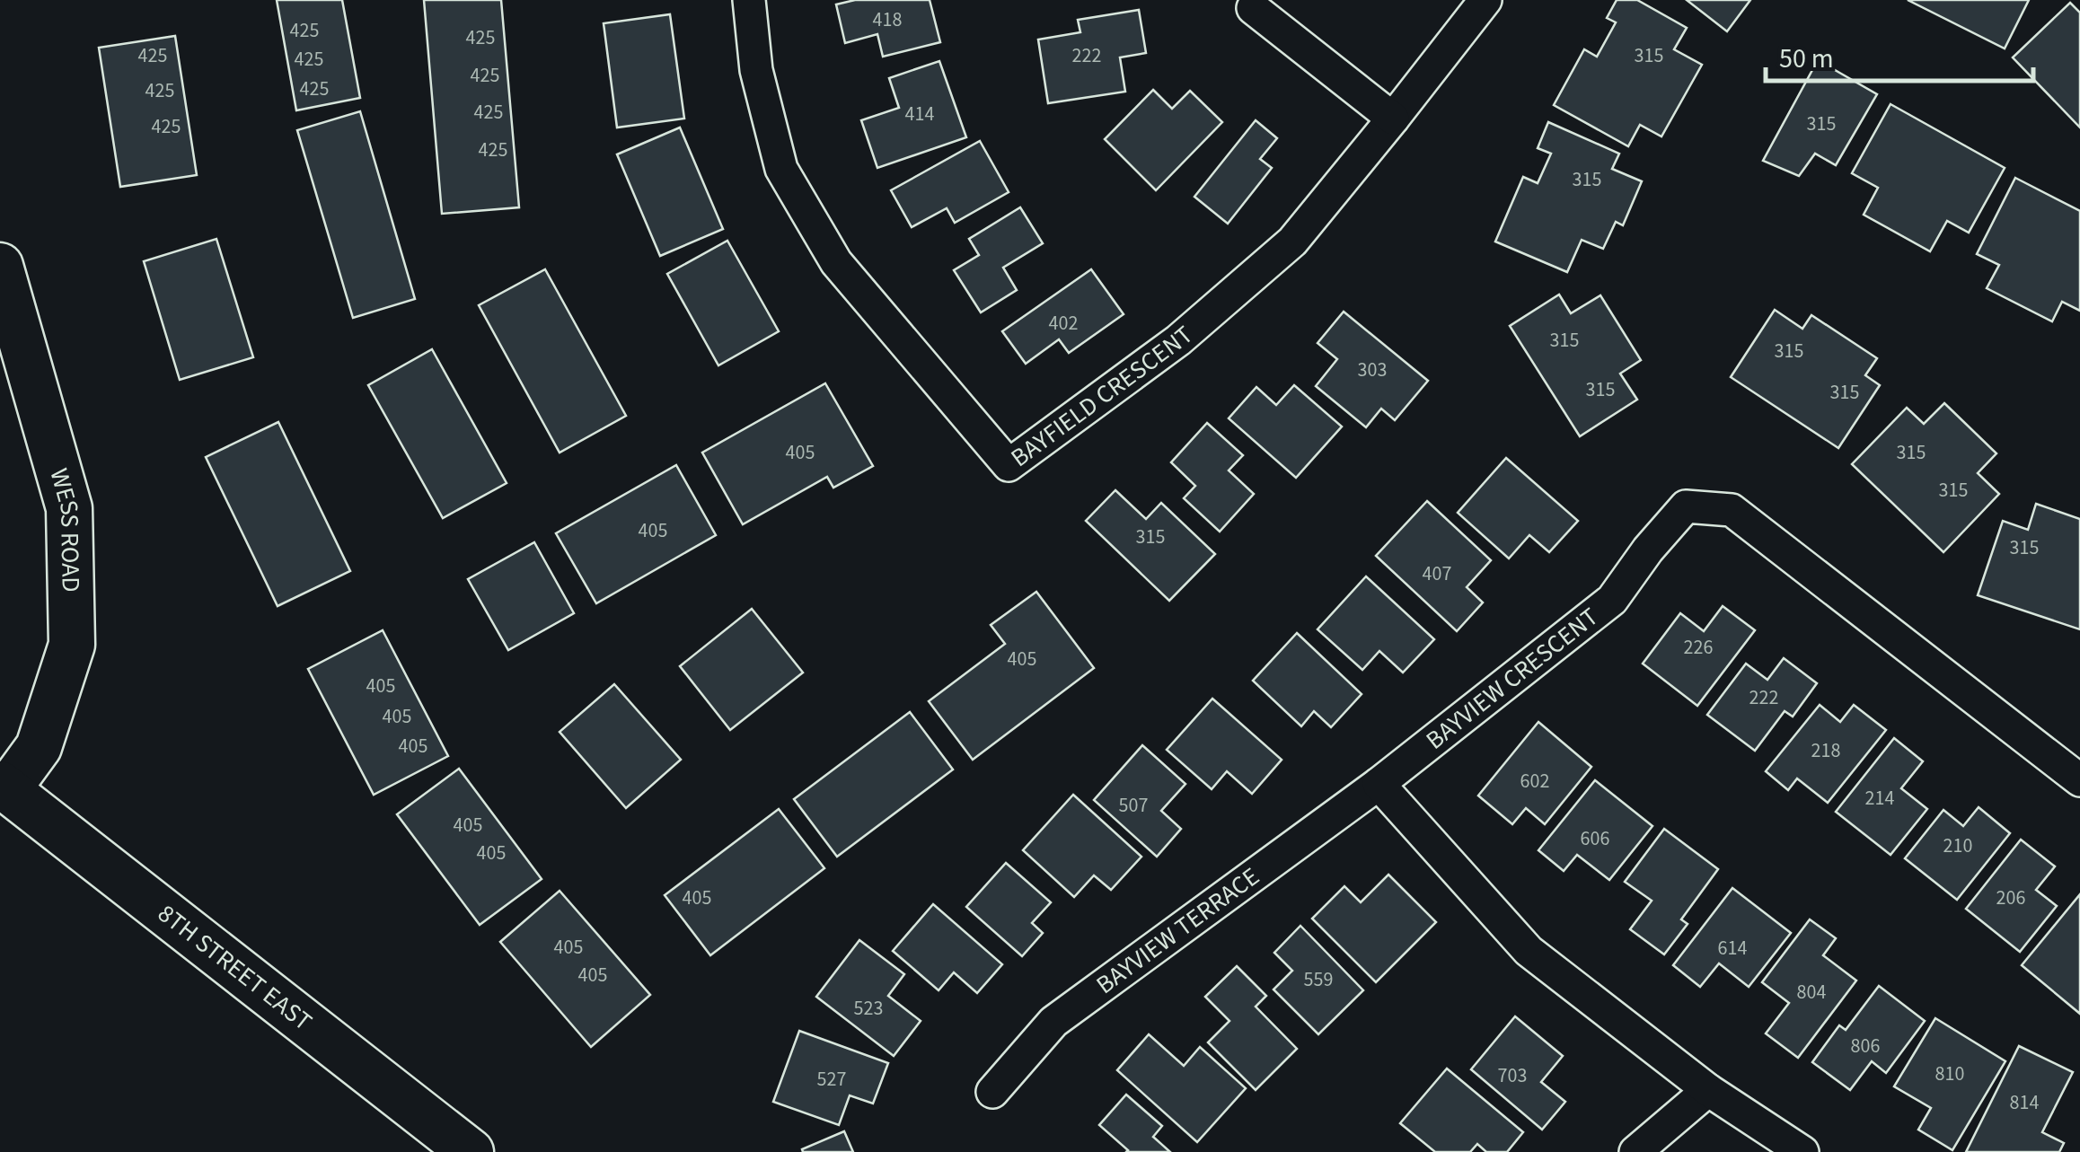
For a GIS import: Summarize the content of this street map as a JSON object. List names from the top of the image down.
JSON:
{
  "streets": {
    "main road": ["WESS ROAD", "8TH STREET EAST"],
    "street": ["BAYFIELD CRESCENT", "BAYVIEW CRESCENT", "BAYVIEW TERRACE"]
  },
  "crossings": [
    ["WESS ROAD", "8TH STREET EAST"],
    ["BAYVIEW CRESCENT", "BAYVIEW TERRACE"]
  ],
  "house_numbers": [
    "418",
    "425",
    "425",
    "425",
    "222",
    "315",
    "425",
    "425",
    "425",
    "425",
    "425",
    "414",
    "315",
    "425",
    "425",
    "315",
    "402",
    "315",
    "315",
    "303",
    "315",
    "315",
    "405",
    "315",
    "315",
    "405",
    "315",
    "315",
    "407",
    "226",
    "405",
    "405",
    "222",
    "405",
    "405",
    "218",
    "602",
    "214",
    "507",
    "405",
    "606",
    "210",
    "405",
    "405",
    "206",
    "405",
    "614",
    "405",
    "559",
    "804",
    "523",
    "806",
    "810",
    "703",
    "527",
    "814"
  ],
  "scale_bar": "50 m"
}
